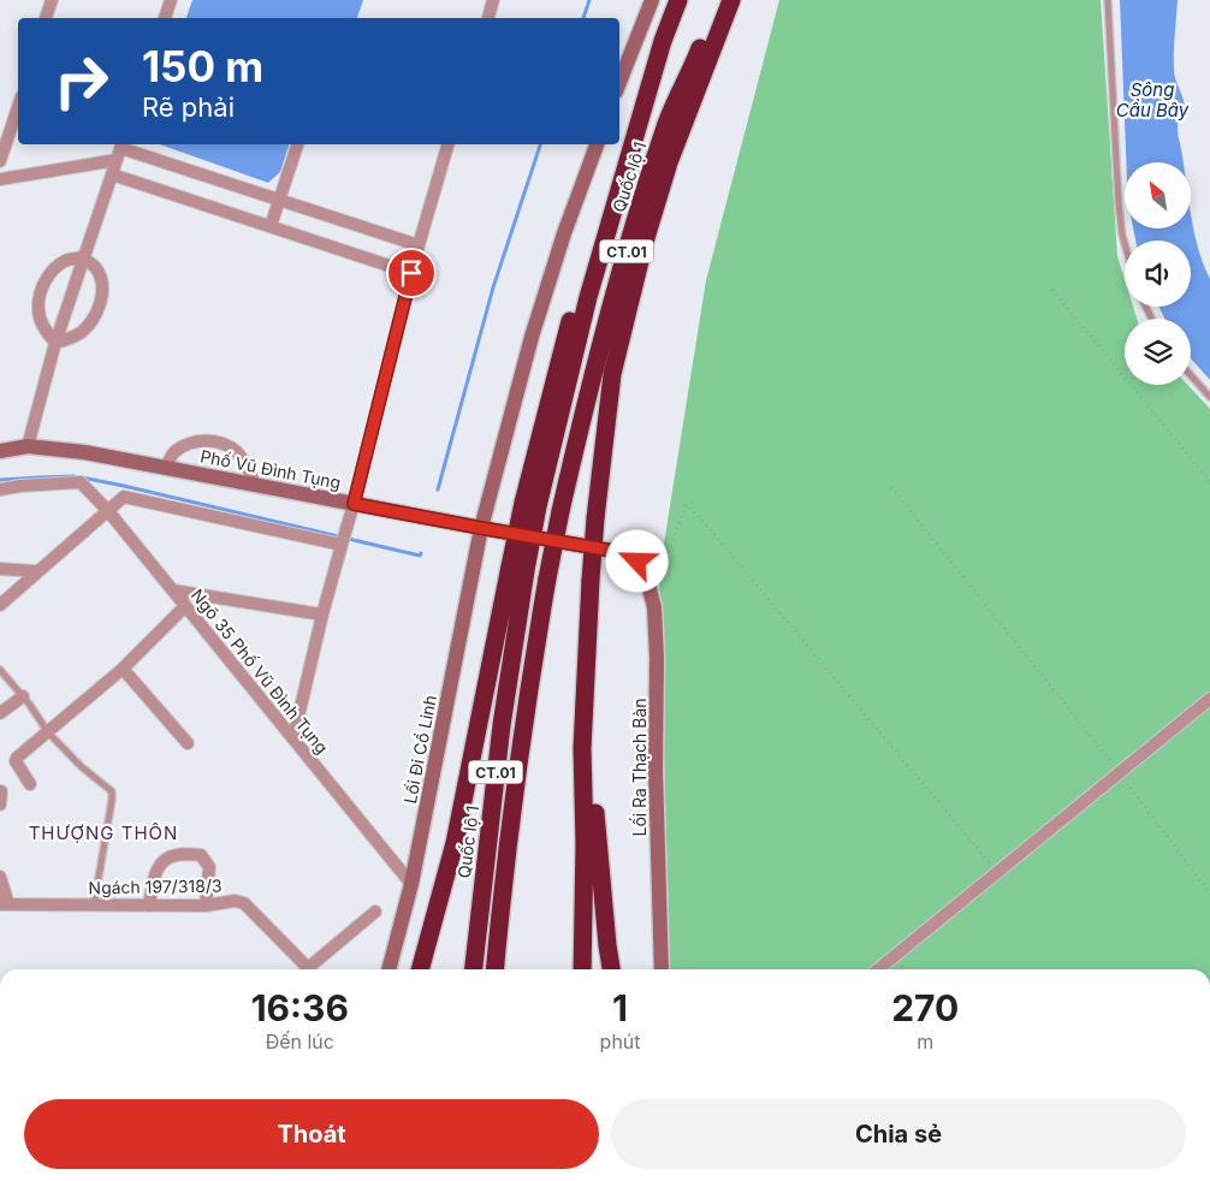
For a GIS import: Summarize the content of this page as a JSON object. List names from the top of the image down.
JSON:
{
  "streets": {
    "highway": ["Quốc lộ 1", "CT.01"],
    "main road": ["Phố Vũ Đình Tụng", "Lối Đi Cổ Linh", "Lối Ra Thạch Bàn"],
    "street": ["Ngõ 35 Phố Vũ Đình Tụng", "Ngách 197/318/3"]
  },
  "crossings": [
    ["Phố Vũ Đình Tụng", "Lối Đi Cổ Linh"],
    ["Phố Vũ Đình Tụng", "Lối Ra Thạch Bàn"],
    ["Ngõ 35 Phố Vũ Đình Tụng", "Lối Đi Cổ Linh"]
  ],
  "districts": ["THƯỢNG THÔN"],
  "water": ["Sông Cầu Bây"],
  "north": "top left",
  "page": {
    "turn": ["150 m", "Rẽ phải"],
    "eta": [
      "16:36",
      "Đến lúc",
      "1",
      "phút",
      "270",
      "m"
    ],
    "buttons": ["Thoát", "Chia sẻ"]
  }
}
